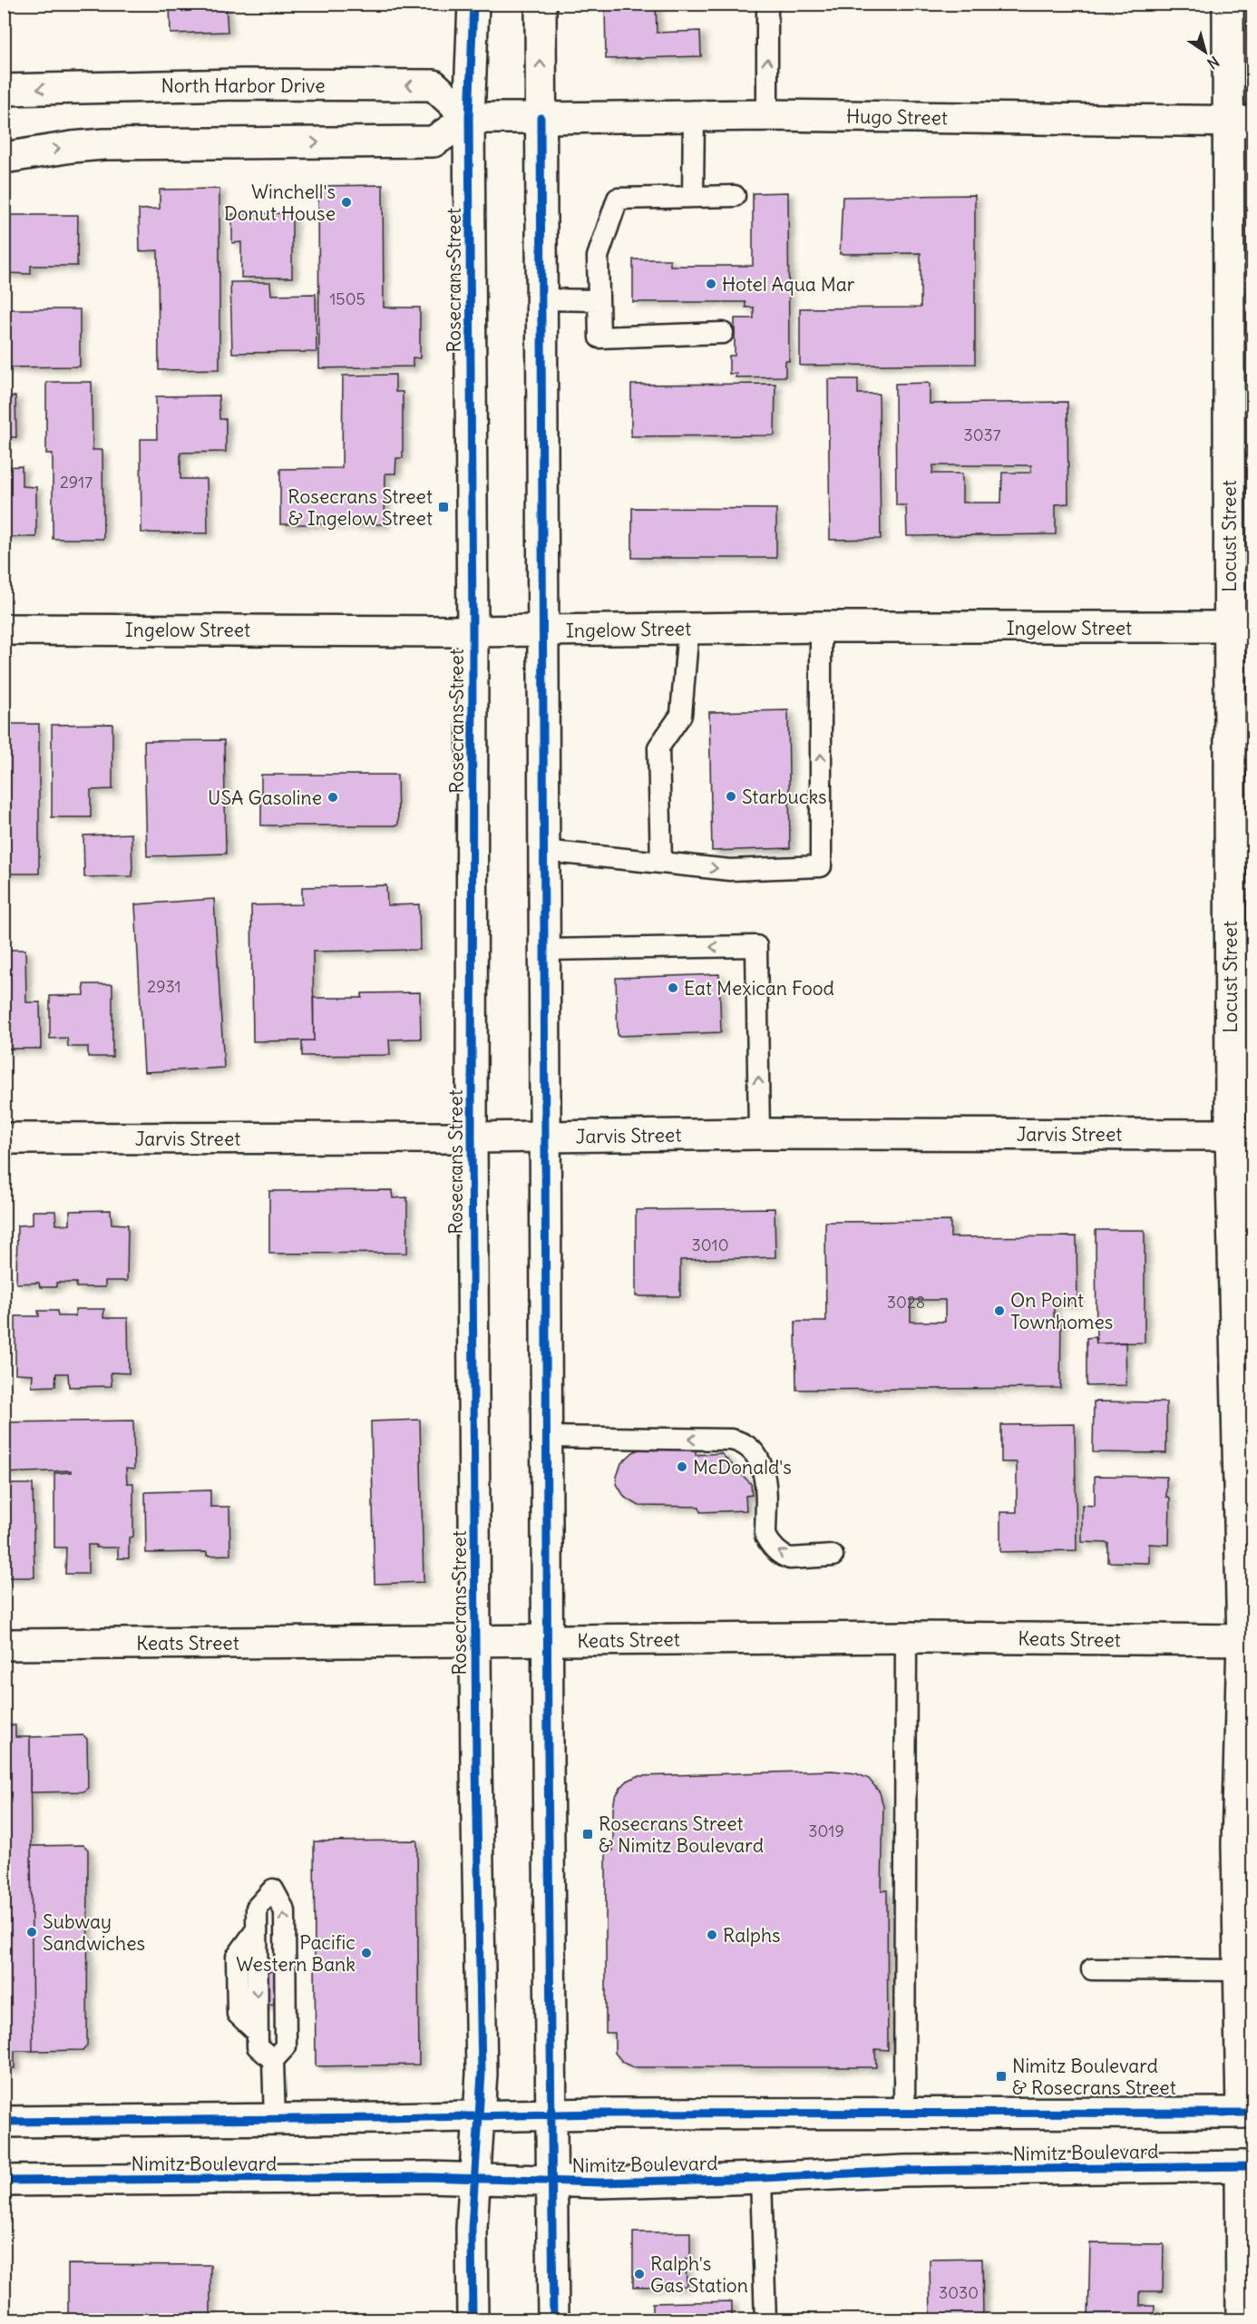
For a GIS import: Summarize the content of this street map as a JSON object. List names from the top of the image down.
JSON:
{
  "streets": {
    "main road": [
      "North Harbor Drive",
      "Hugo Street",
      "Rosecrans Street",
      "Locust Street",
      "Ingelow Street",
      "Jarvis Street",
      "Keats Street",
      "Nimitz Boulevard"
    ]
  },
  "crossings": [
    ["North Harbor Drive", "Rosecrans Street"],
    ["Hugo Street", "Locust Street"],
    ["Rosecrans Street", "Ingelow Street"],
    ["Rosecrans Street", "Jarvis Street"],
    ["Rosecrans Street", "Keats Street"],
    ["Rosecrans Street", "Nimitz Boulevard"],
    ["Locust Street", "Ingelow Street"],
    ["Locust Street", "Jarvis Street"],
    ["Locust Street", "Keats Street"],
    ["Locust Street", "Nimitz Boulevard"]
  ],
  "places": {
    "other": [
      "Winchell's Donut House",
      "Hotel Aqua Mar",
      "Starbucks",
      "USA Gasoline",
      "Eat Mexican Food",
      "On Point Townhomes",
      "McDonald's",
      "Subway Sandwiches",
      "Ralphs",
      "Pacific Western Bank",
      "Ralph's Gas Station"
    ],
    "transit": ["Rosecrans Street & Ingelow Street", "Rosecrans Street & Nimitz Boulevard", "Nimitz Boulevard & Rosecrans Street"]
  },
  "house_numbers": [
    "1505",
    "3037",
    "2917",
    "2931",
    "3010",
    "3028",
    "3019",
    "3030"
  ],
  "north": "bottom right"
}
